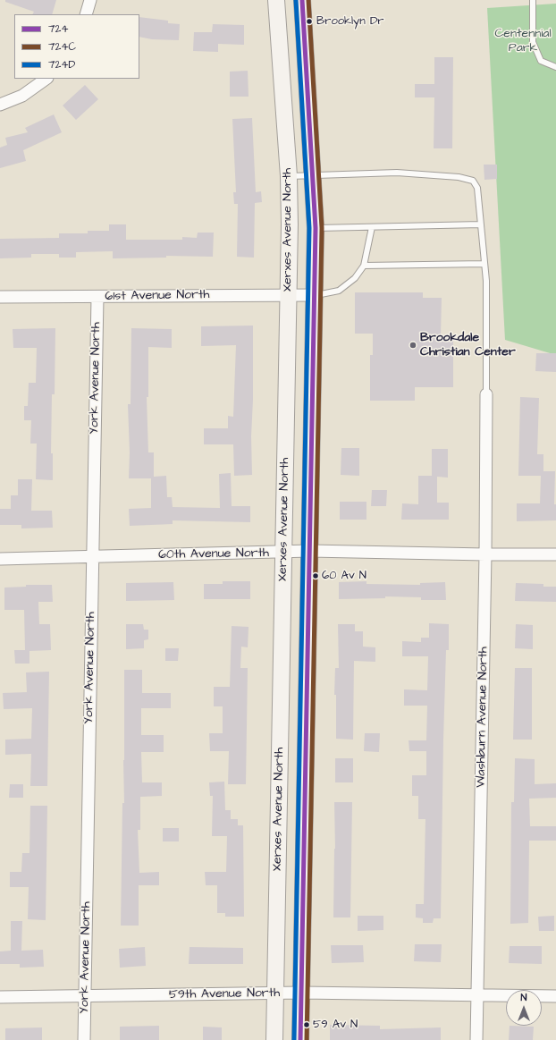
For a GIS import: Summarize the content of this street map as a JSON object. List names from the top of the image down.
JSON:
{
  "streets": {
    "street": [
      "Xerxes Avenue North",
      "61st Avenue North",
      "York Avenue North",
      "60th Avenue North",
      "Washburn Avenue North",
      "59th Avenue North"
    ]
  },
  "crossings": [
    ["Xerxes Avenue North", "61st Avenue North"],
    ["Xerxes Avenue North", "60th Avenue North"],
    ["Xerxes Avenue North", "59th Avenue North"],
    ["61st Avenue North", "York Avenue North"],
    ["York Avenue North", "60th Avenue North"],
    ["York Avenue North", "59th Avenue North"],
    ["60th Avenue North", "Washburn Avenue North"],
    ["Washburn Avenue North", "59th Avenue North"]
  ],
  "parks": ["Centennial Park"],
  "places": [
    "Brooklyn Dr",
    "Brookdale Christian Center",
    "60 Av N",
    "59 Av N"
  ],
  "lines": ["transit line 724", "transit line 724C", "transit line 724D"],
  "legend": ["724", "724C", "724D"],
  "north": "top"
}
